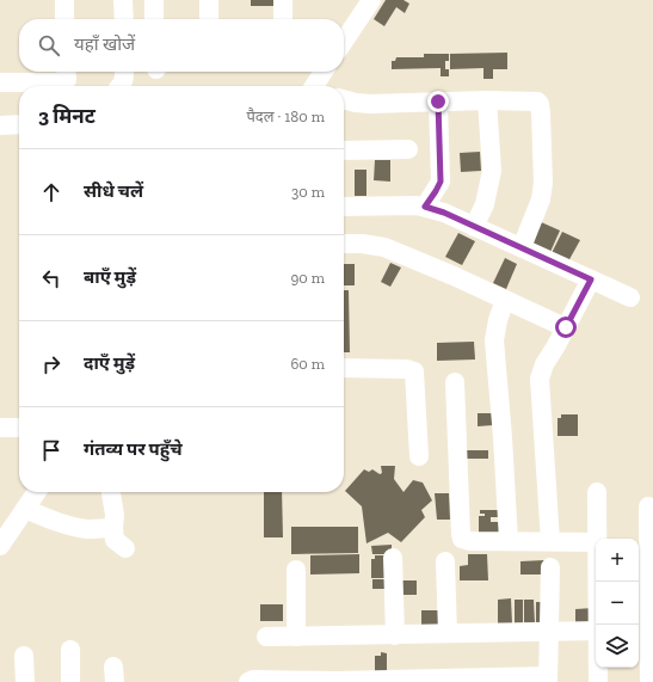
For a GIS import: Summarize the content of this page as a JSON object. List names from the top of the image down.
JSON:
{
  "page": {
    "search": "यहाँ खोजें",
    "heading": ["3 मिनट", "पैदल · 180 m"],
    "list": [
      ["सीधे चलें", "30 m"],
      ["बाएँ मुड़ें", "90 m"],
      ["दाएँ मुड़ें", "60 m"],
      "गंतव्य पर पहुँचे"
    ],
    "map_buttons": ["+", "−"]
  }
}
